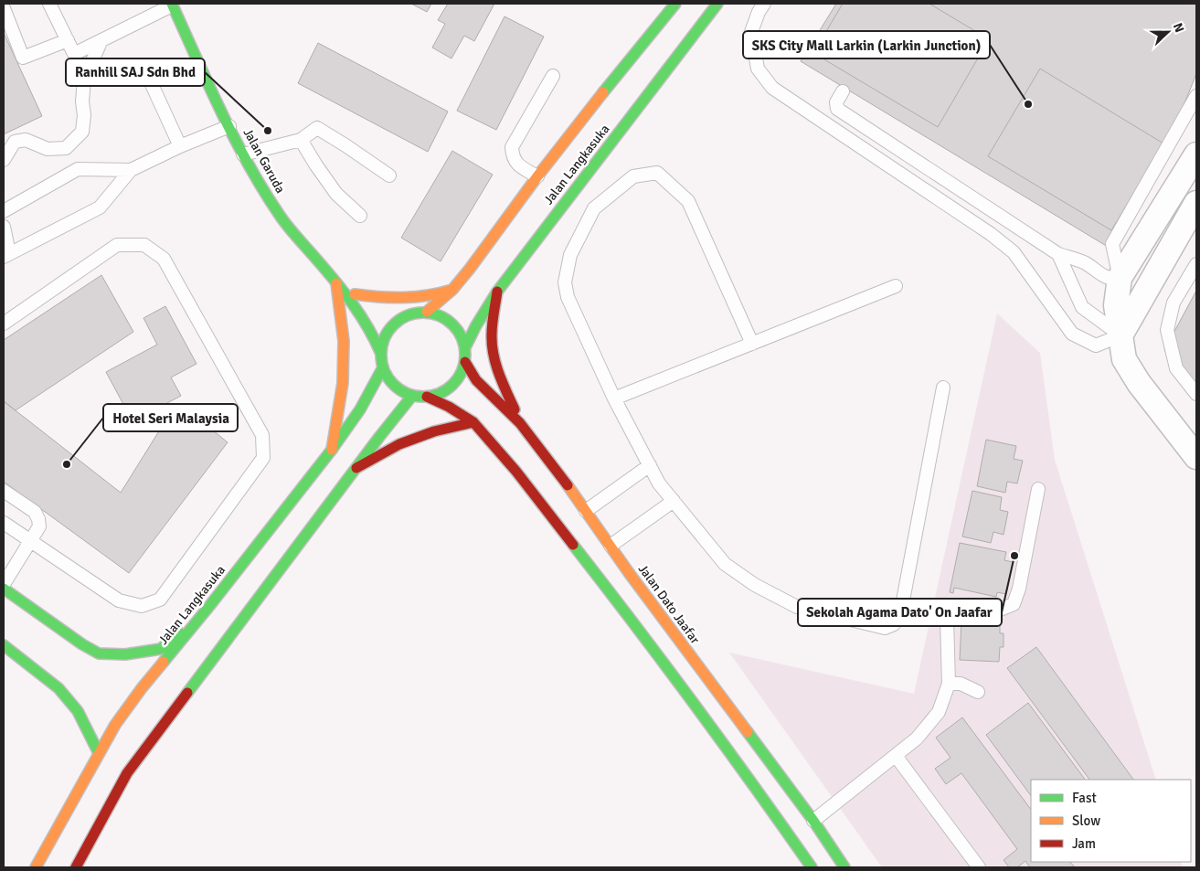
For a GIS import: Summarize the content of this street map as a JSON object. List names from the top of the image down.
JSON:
{
  "streets": {
    "main road": ["Jalan Garuda", "Jalan Langkasuka", "Jalan Dato Jaafar"]
  },
  "crossings": [
    ["Jalan Garuda", "Jalan Langkasuka"],
    ["Jalan Garuda", "Jalan Dato Jaafar"],
    ["Jalan Langkasuka", "Jalan Dato Jaafar"]
  ],
  "places": [
    "SKS City Mall Larkin (Larkin Junction)",
    "Ranhill SAJ Sdn Bhd",
    "Hotel Seri Malaysia",
    "Sekolah Agama Dato' On Jaafar"
  ],
  "legend": ["Fast", "Slow", "Jam"],
  "north": "right"
}
